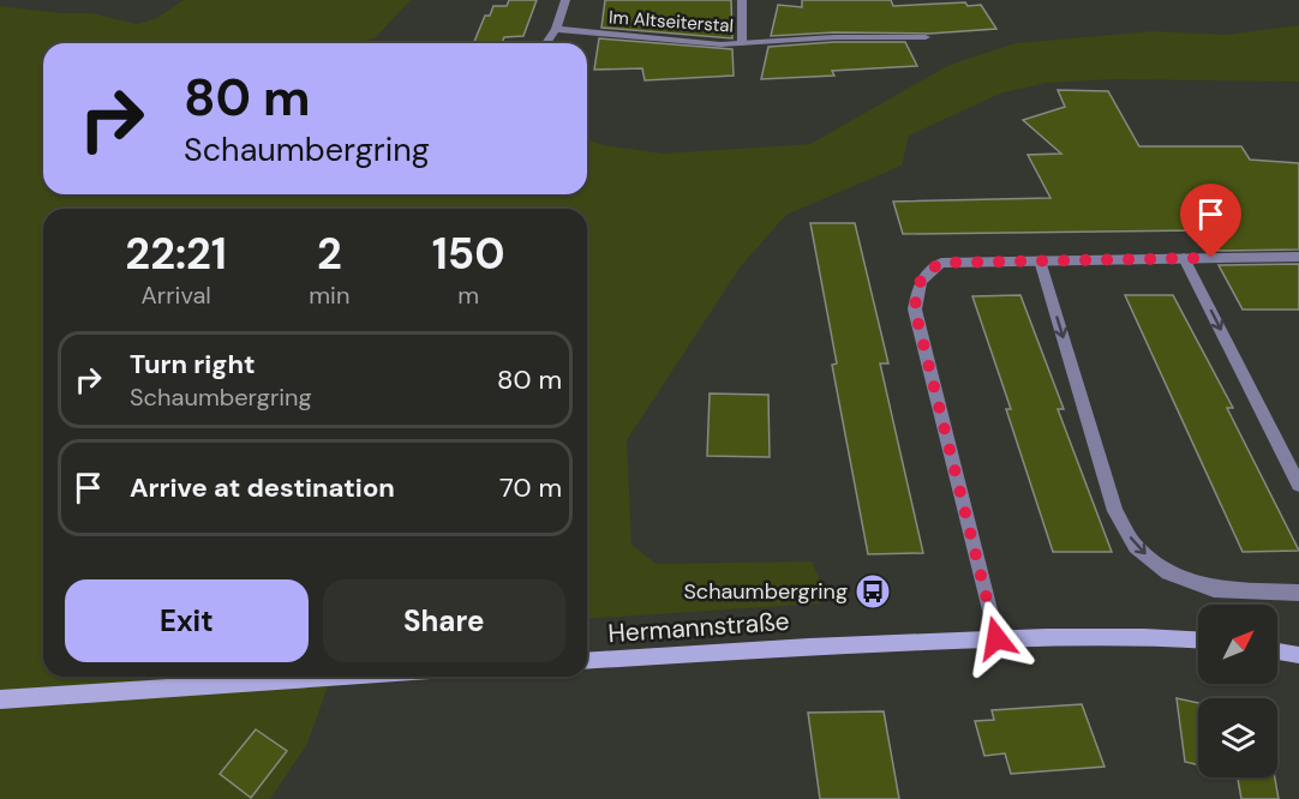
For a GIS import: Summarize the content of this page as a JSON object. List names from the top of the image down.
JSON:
{
  "streets": {
    "street": ["Im Altseiterstal", "Hermannstraße"]
  },
  "places": {
    "bus stop": ["Schaumbergring"]
  },
  "north": "top right",
  "page": {
    "turn": ["80 m", "Schaumbergring"],
    "eta": [
      "22:21",
      "Arrival",
      "2",
      "min",
      "150",
      "m"
    ],
    "list": [
      {
        "name": "Turn right",
        "note": "Schaumbergring",
        "value": "80 m"
      },
      {
        "name": "Arrive at destination",
        "value": "70 m"
      }
    ],
    "buttons": ["Exit", "Share"]
  }
}
